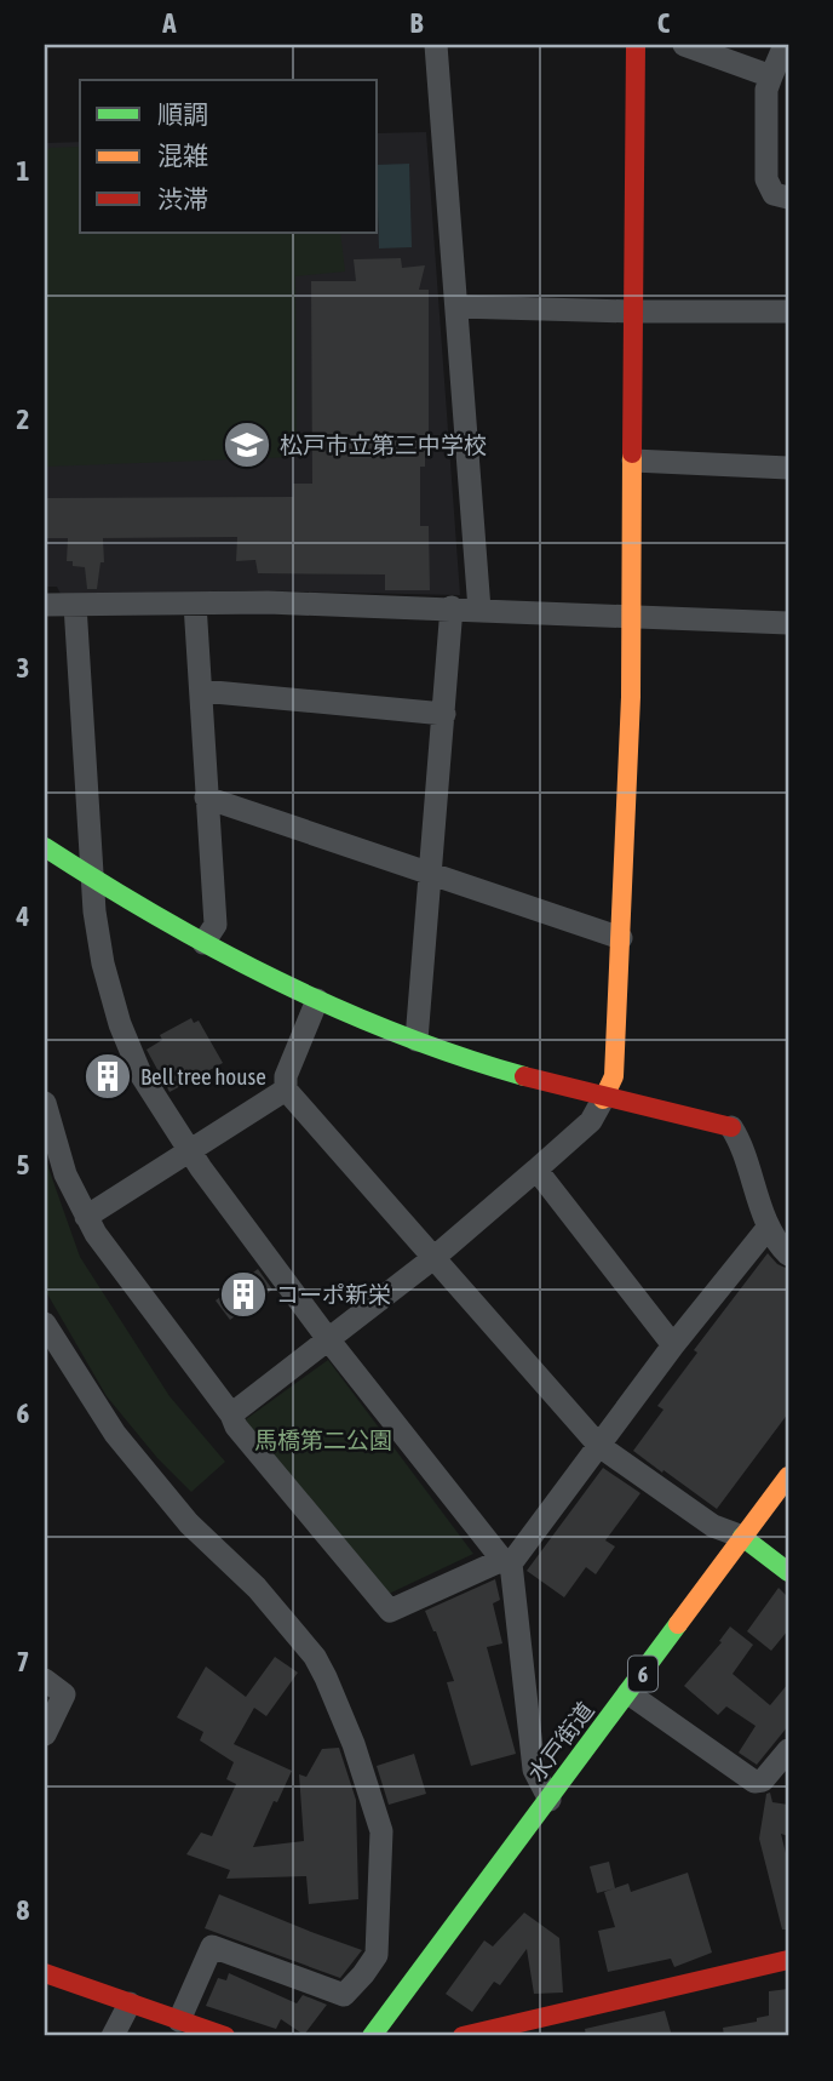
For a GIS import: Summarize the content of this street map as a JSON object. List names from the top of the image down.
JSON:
{
  "streets": {
    "main road": ["6", "水戸街道"]
  },
  "parks": ["馬橋第二公園"],
  "places": {
    "school or university": ["松戸市立第三中学校"],
    "building": ["Bell tree house", "コーポ新栄"]
  },
  "legend": ["順調", "混雑", "渋滞"],
  "grid": {
    "columns": ["A", "B", "C"],
    "rows": [
      "1",
      "2",
      "3",
      "4",
      "5",
      "6",
      "7",
      "8"
    ]
  }
}
